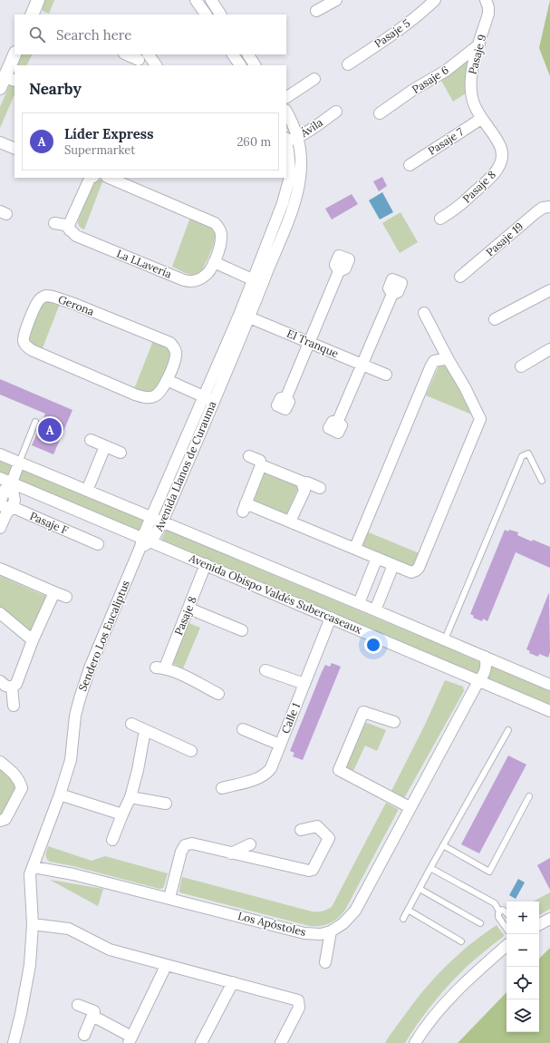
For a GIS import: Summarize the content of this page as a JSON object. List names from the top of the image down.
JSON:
{
  "streets": {
    "street": [
      "Pasaje 5",
      "Pasaje 9",
      "Pasaje 6",
      "Ávila",
      "Pasaje 7",
      "Pasaje 8",
      "Pasaje 19",
      "La LLavería",
      "Gerona",
      "El Tranque",
      "Avenida Llanos de Curauma",
      "Pasaje F",
      "Avenida Obispo Valdés Subercaseaux",
      "Sendero Los Eucaliptus",
      "Calle 1",
      "Los Apóstoles"
    ]
  },
  "crossings": [
    ["Pasaje 9", "Pasaje 6"],
    ["Pasaje 9", "Pasaje 7"],
    ["Pasaje 9", "Pasaje 8"],
    ["Ávila", "Avenida Llanos de Curauma"],
    ["Pasaje 8", "Avenida Obispo Valdés Subercaseaux"],
    ["El Tranque", "Avenida Llanos de Curauma"],
    ["Avenida Llanos de Curauma", "Avenida Obispo Valdés Subercaseaux"],
    ["Avenida Llanos de Curauma", "Sendero Los Eucaliptus"],
    ["Avenida Obispo Valdés Subercaseaux", "Sendero Los Eucaliptus"],
    ["Avenida Obispo Valdés Subercaseaux", "Calle 1"],
    ["Avenida Obispo Valdés Subercaseaux", "Los Apóstoles"],
    ["Sendero Los Eucaliptus", "Los Apóstoles"]
  ],
  "page": {
    "search": "Search here",
    "heading": "Nearby",
    "list": [
      {
        "mark": "A",
        "name": "Líder Express",
        "note": "Supermarket",
        "value": "260 m"
      }
    ],
    "pins": "A",
    "map_buttons": ["+", "−"]
  }
}
